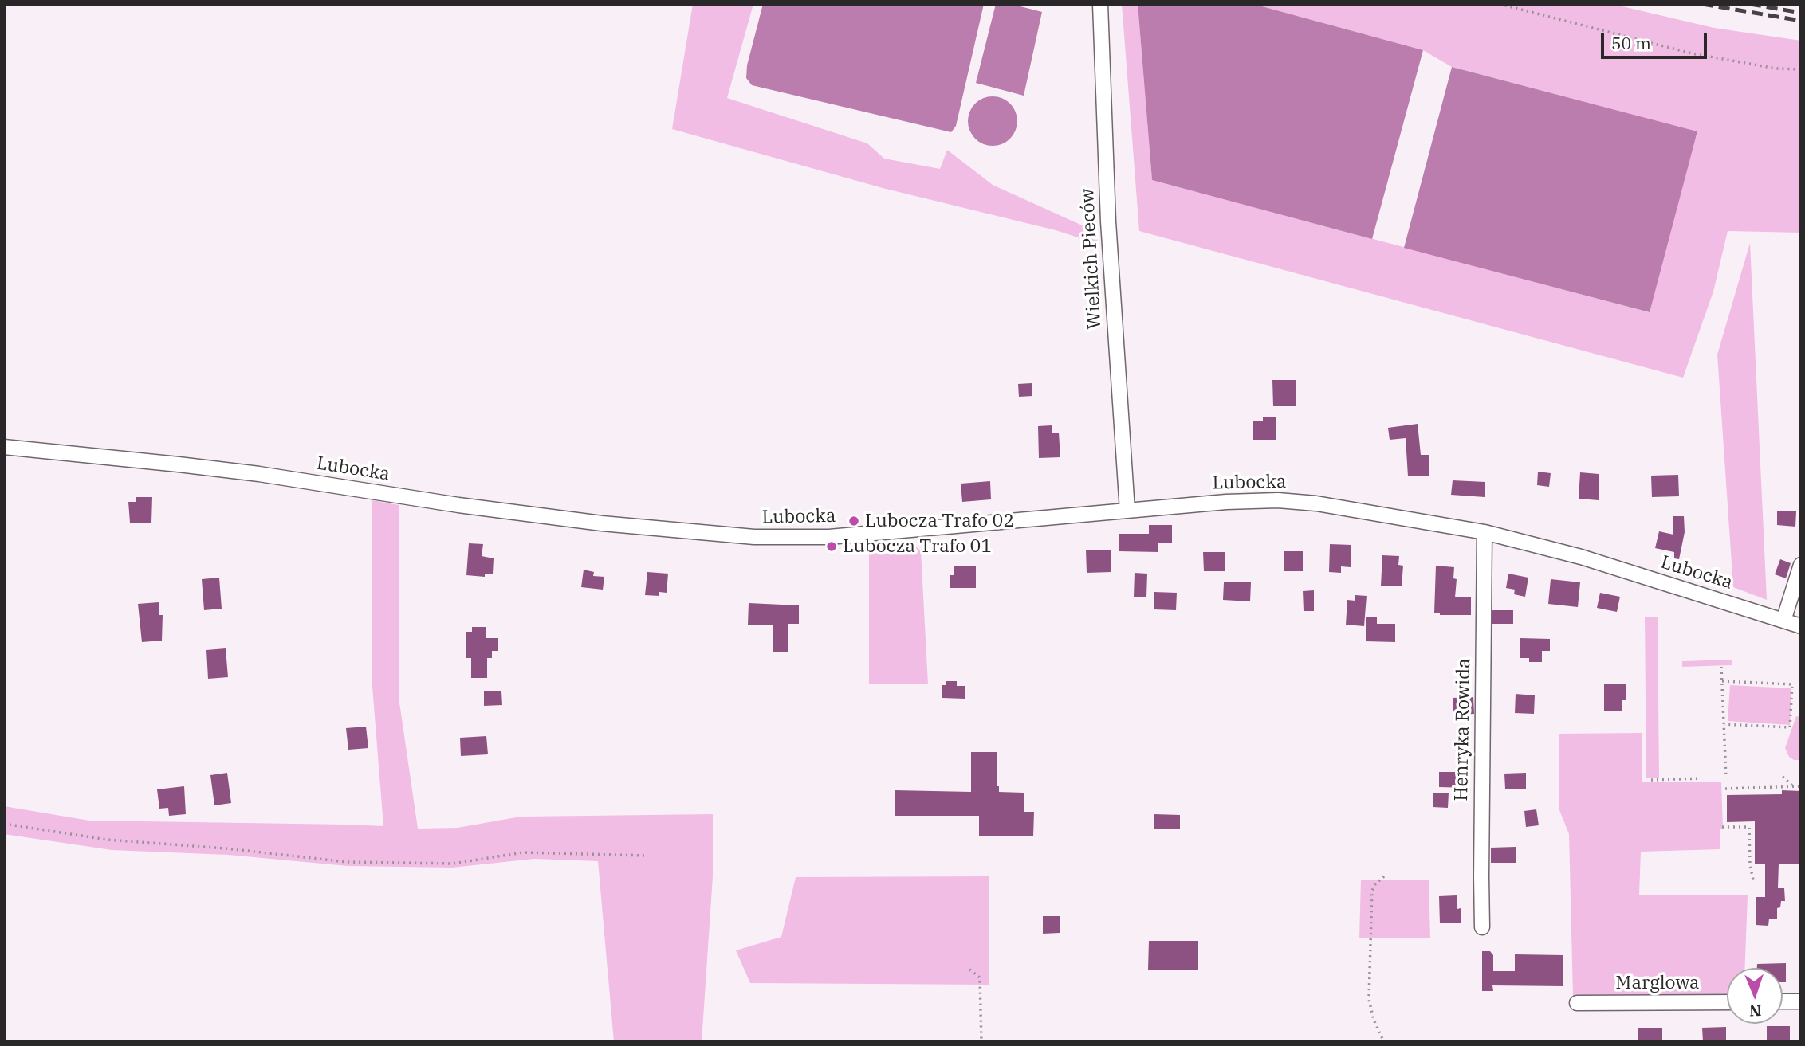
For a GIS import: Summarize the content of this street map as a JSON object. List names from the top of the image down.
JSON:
{
  "streets": {
    "street": [
      "Wielkich Pieców",
      "Lubocka",
      "Henryka Rowida",
      "Marglowa"
    ]
  },
  "crossings": [
    ["Wielkich Pieców", "Lubocka"],
    ["Lubocka", "Henryka Rowida"]
  ],
  "places": ["Lubocza Trafo 02", "Lubocza Trafo 01"],
  "scale_bar": "50 m",
  "north": "bottom"
}
